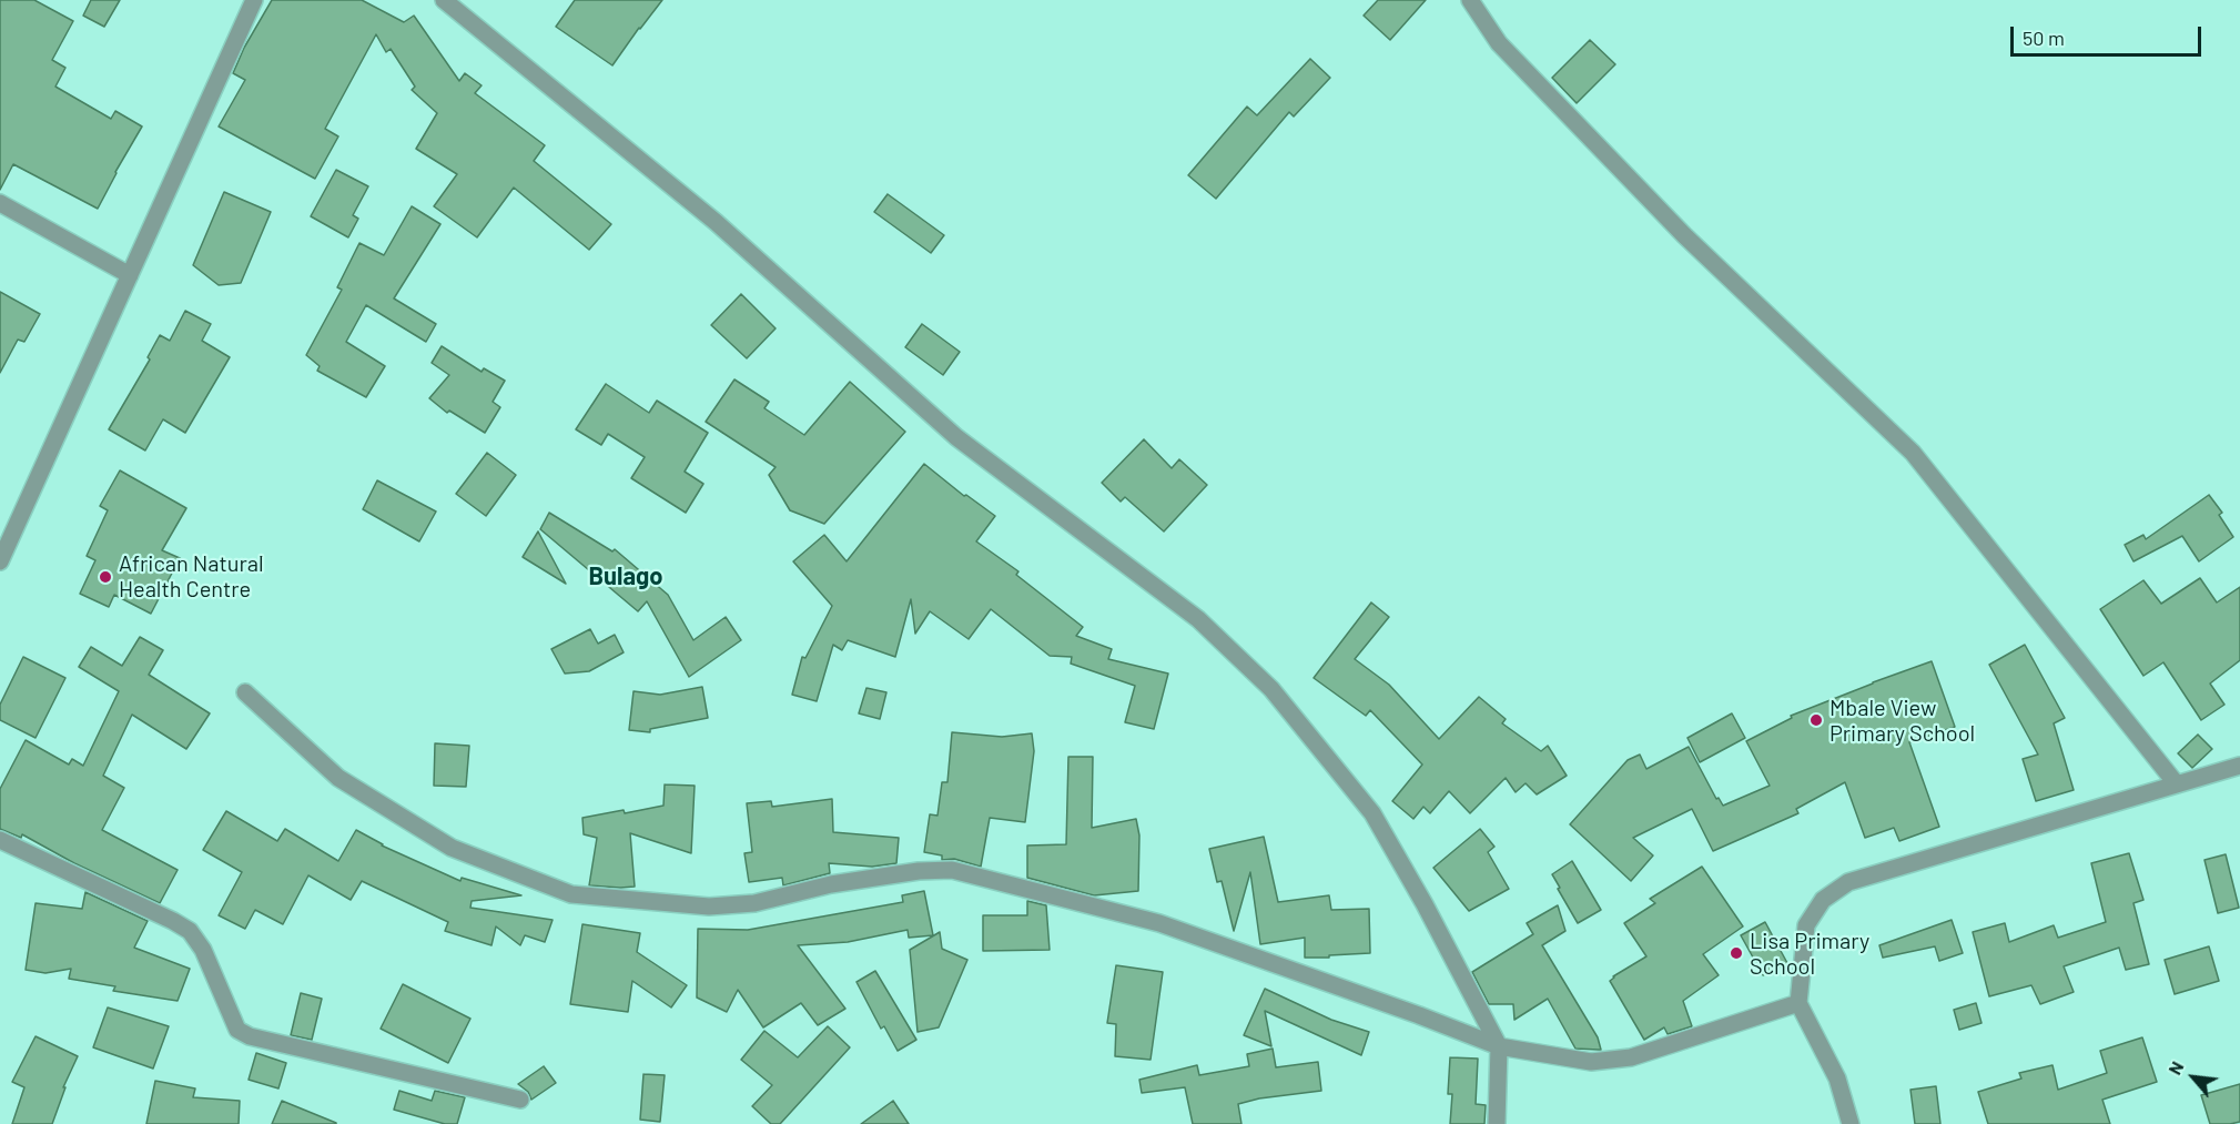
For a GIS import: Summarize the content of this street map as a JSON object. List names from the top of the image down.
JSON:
{
  "districts": ["Bulago"],
  "places": ["African Natural Health Centre", "Mbale View Primary School", "Lisa Primary School"],
  "scale_bar": "50 m",
  "north": "top left"
}
